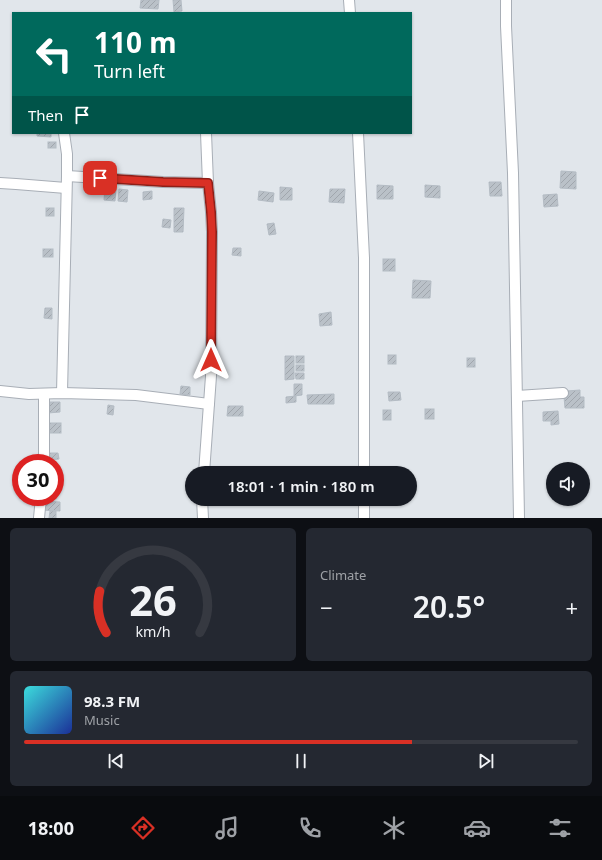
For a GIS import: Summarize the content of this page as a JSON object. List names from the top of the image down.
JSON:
{
  "page": {
    "turn": ["110 m", "Turn left"],
    "then": "Then",
    "limit": "30",
    "trip": "18:01 · 1 min · 180 m",
    "tile": "Climate",
    "heat": ["−", "20.5°", "+"],
    "song": ["98.3 FM", "Music"],
    "tabs": "18:00",
    "gauge": ["26", "km/h"]
  }
}
